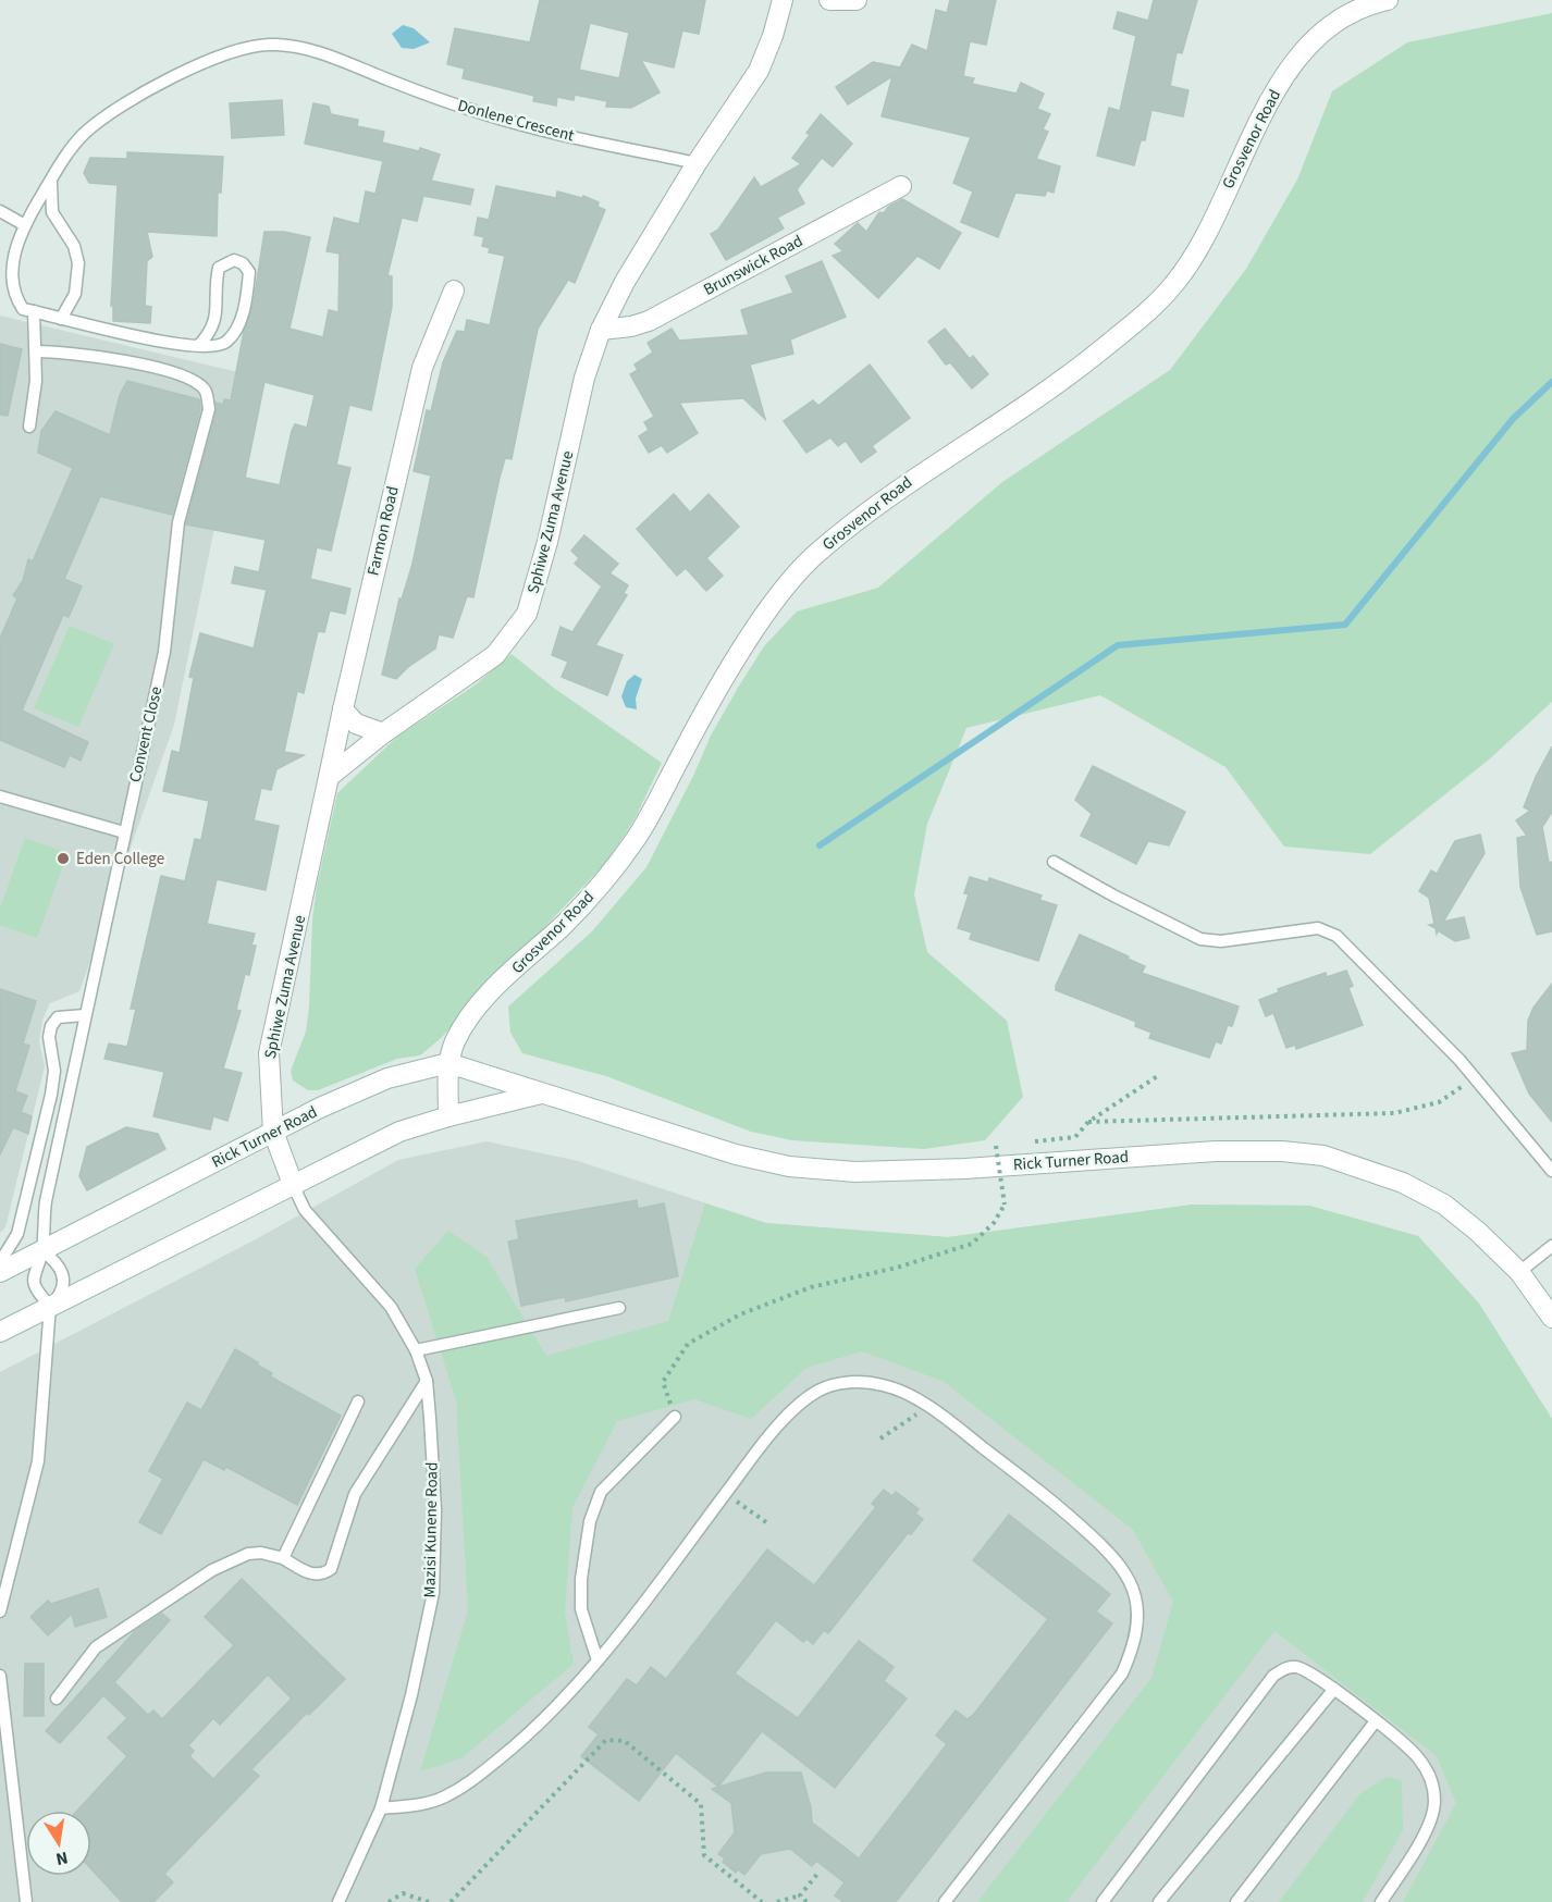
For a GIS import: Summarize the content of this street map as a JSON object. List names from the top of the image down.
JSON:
{
  "streets": {
    "street": [
      "Grosvenor Road",
      "Brunswick Road",
      "Sphiwe Zuma Avenue",
      "Farmon Road",
      "Rick Turner Road"
    ],
    "lane": ["Donlene Crescent", "Convent Close", "Mazisi Kunene Road"]
  },
  "crossings": [
    ["Donlene Crescent", "Sphiwe Zuma Avenue"],
    ["Grosvenor Road", "Rick Turner Road"],
    ["Brunswick Road", "Sphiwe Zuma Avenue"],
    ["Sphiwe Zuma Avenue", "Farmon Road"],
    ["Sphiwe Zuma Avenue", "Rick Turner Road"],
    ["Sphiwe Zuma Avenue", "Mazisi Kunene Road"],
    ["Convent Close", "Rick Turner Road"],
    ["Rick Turner Road", "Mazisi Kunene Road"]
  ],
  "places": ["Eden College"],
  "north": "bottom"
}
